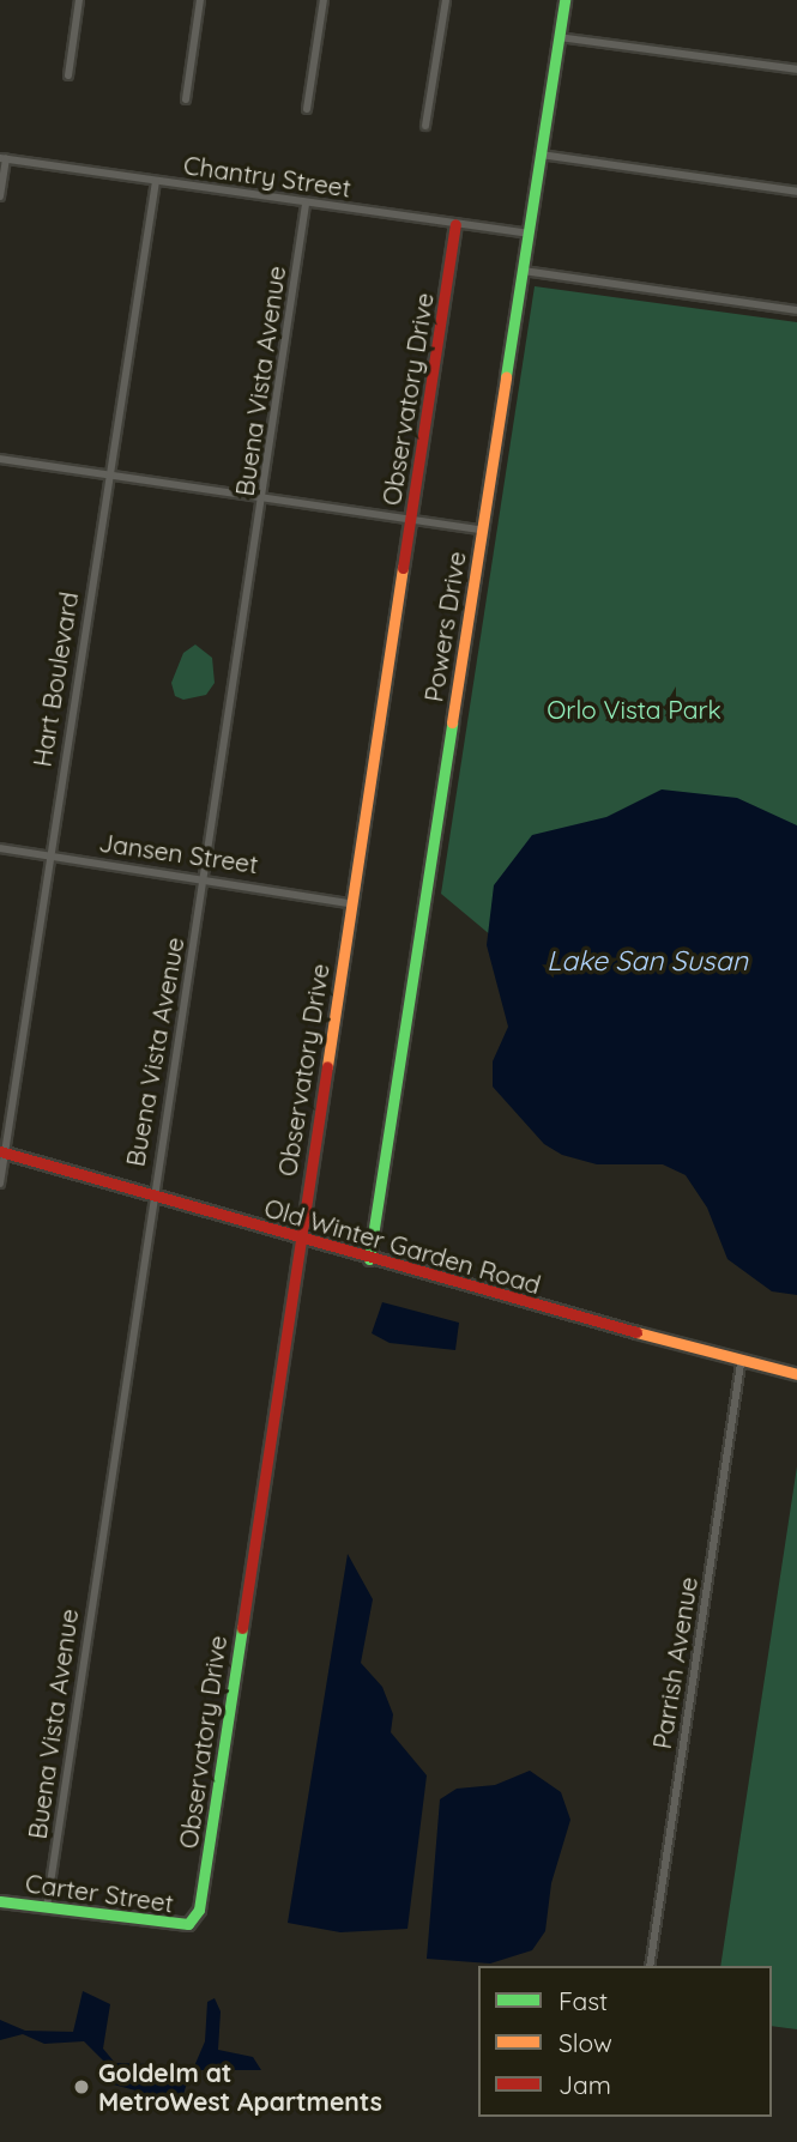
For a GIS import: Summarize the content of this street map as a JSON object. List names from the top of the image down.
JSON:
{
  "streets": {
    "street": [
      "Chantry Street",
      "Buena Vista Avenue",
      "Observatory Drive",
      "Powers Drive",
      "Hart Boulevard",
      "Jansen Street",
      "Old Winter Garden Road",
      "Parrish Avenue",
      "Carter Street"
    ]
  },
  "crossings": [
    ["Chantry Street", "Buena Vista Avenue"],
    ["Chantry Street", "Observatory Drive"],
    ["Chantry Street", "Powers Drive"],
    ["Chantry Street", "Hart Boulevard"],
    ["Buena Vista Avenue", "Jansen Street"],
    ["Buena Vista Avenue", "Old Winter Garden Road"],
    ["Buena Vista Avenue", "Carter Street"],
    ["Observatory Drive", "Jansen Street"],
    ["Observatory Drive", "Old Winter Garden Road"],
    ["Observatory Drive", "Carter Street"],
    ["Powers Drive", "Old Winter Garden Road"],
    ["Hart Boulevard", "Jansen Street"],
    ["Hart Boulevard", "Old Winter Garden Road"],
    ["Old Winter Garden Road", "Parrish Avenue"]
  ],
  "water": ["Lake San Susan"],
  "parks": ["Orlo Vista Park"],
  "places": ["Goldelm at MetroWest Apartments"],
  "legend": ["Fast", "Slow", "Jam"]
}
